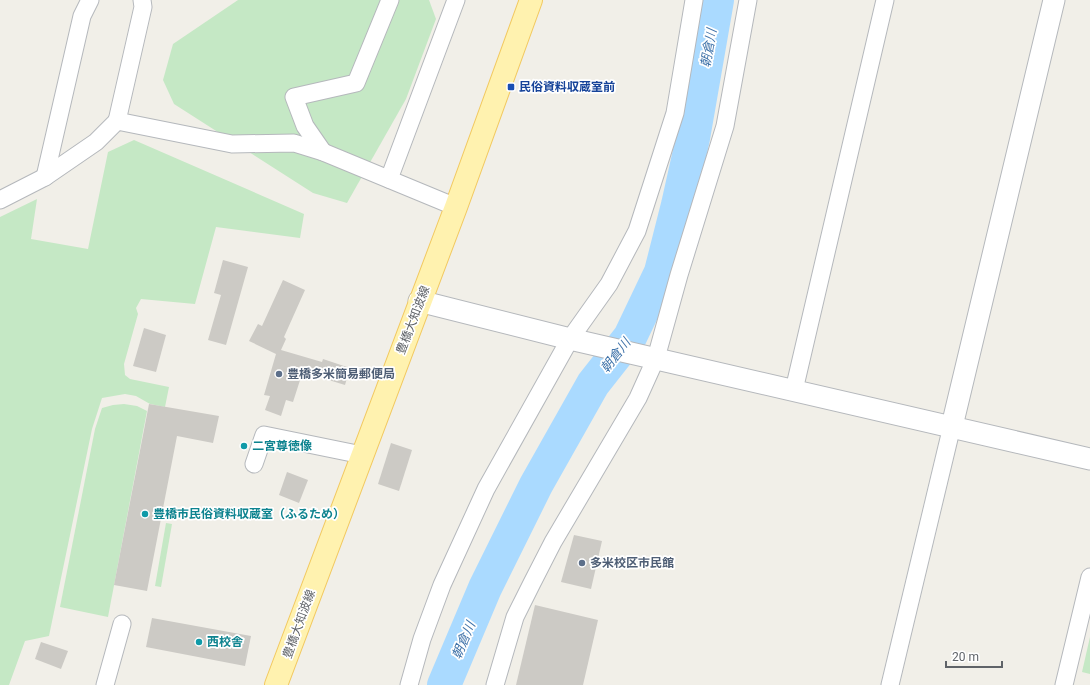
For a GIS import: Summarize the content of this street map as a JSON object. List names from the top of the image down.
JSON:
{
  "streets": {
    "main road": ["豊橋大知波線"]
  },
  "water": ["朝倉川"],
  "places": {
    "transit": ["民俗資料収蔵室前"],
    "other": [
      "豊橋多米簡易郵便局",
      "二宮尊徳像",
      "豊橋市民俗資料収蔵室（ふるため）",
      "多米校区市民館",
      "西校舎"
    ]
  },
  "scale_bar": "20 m"
}
